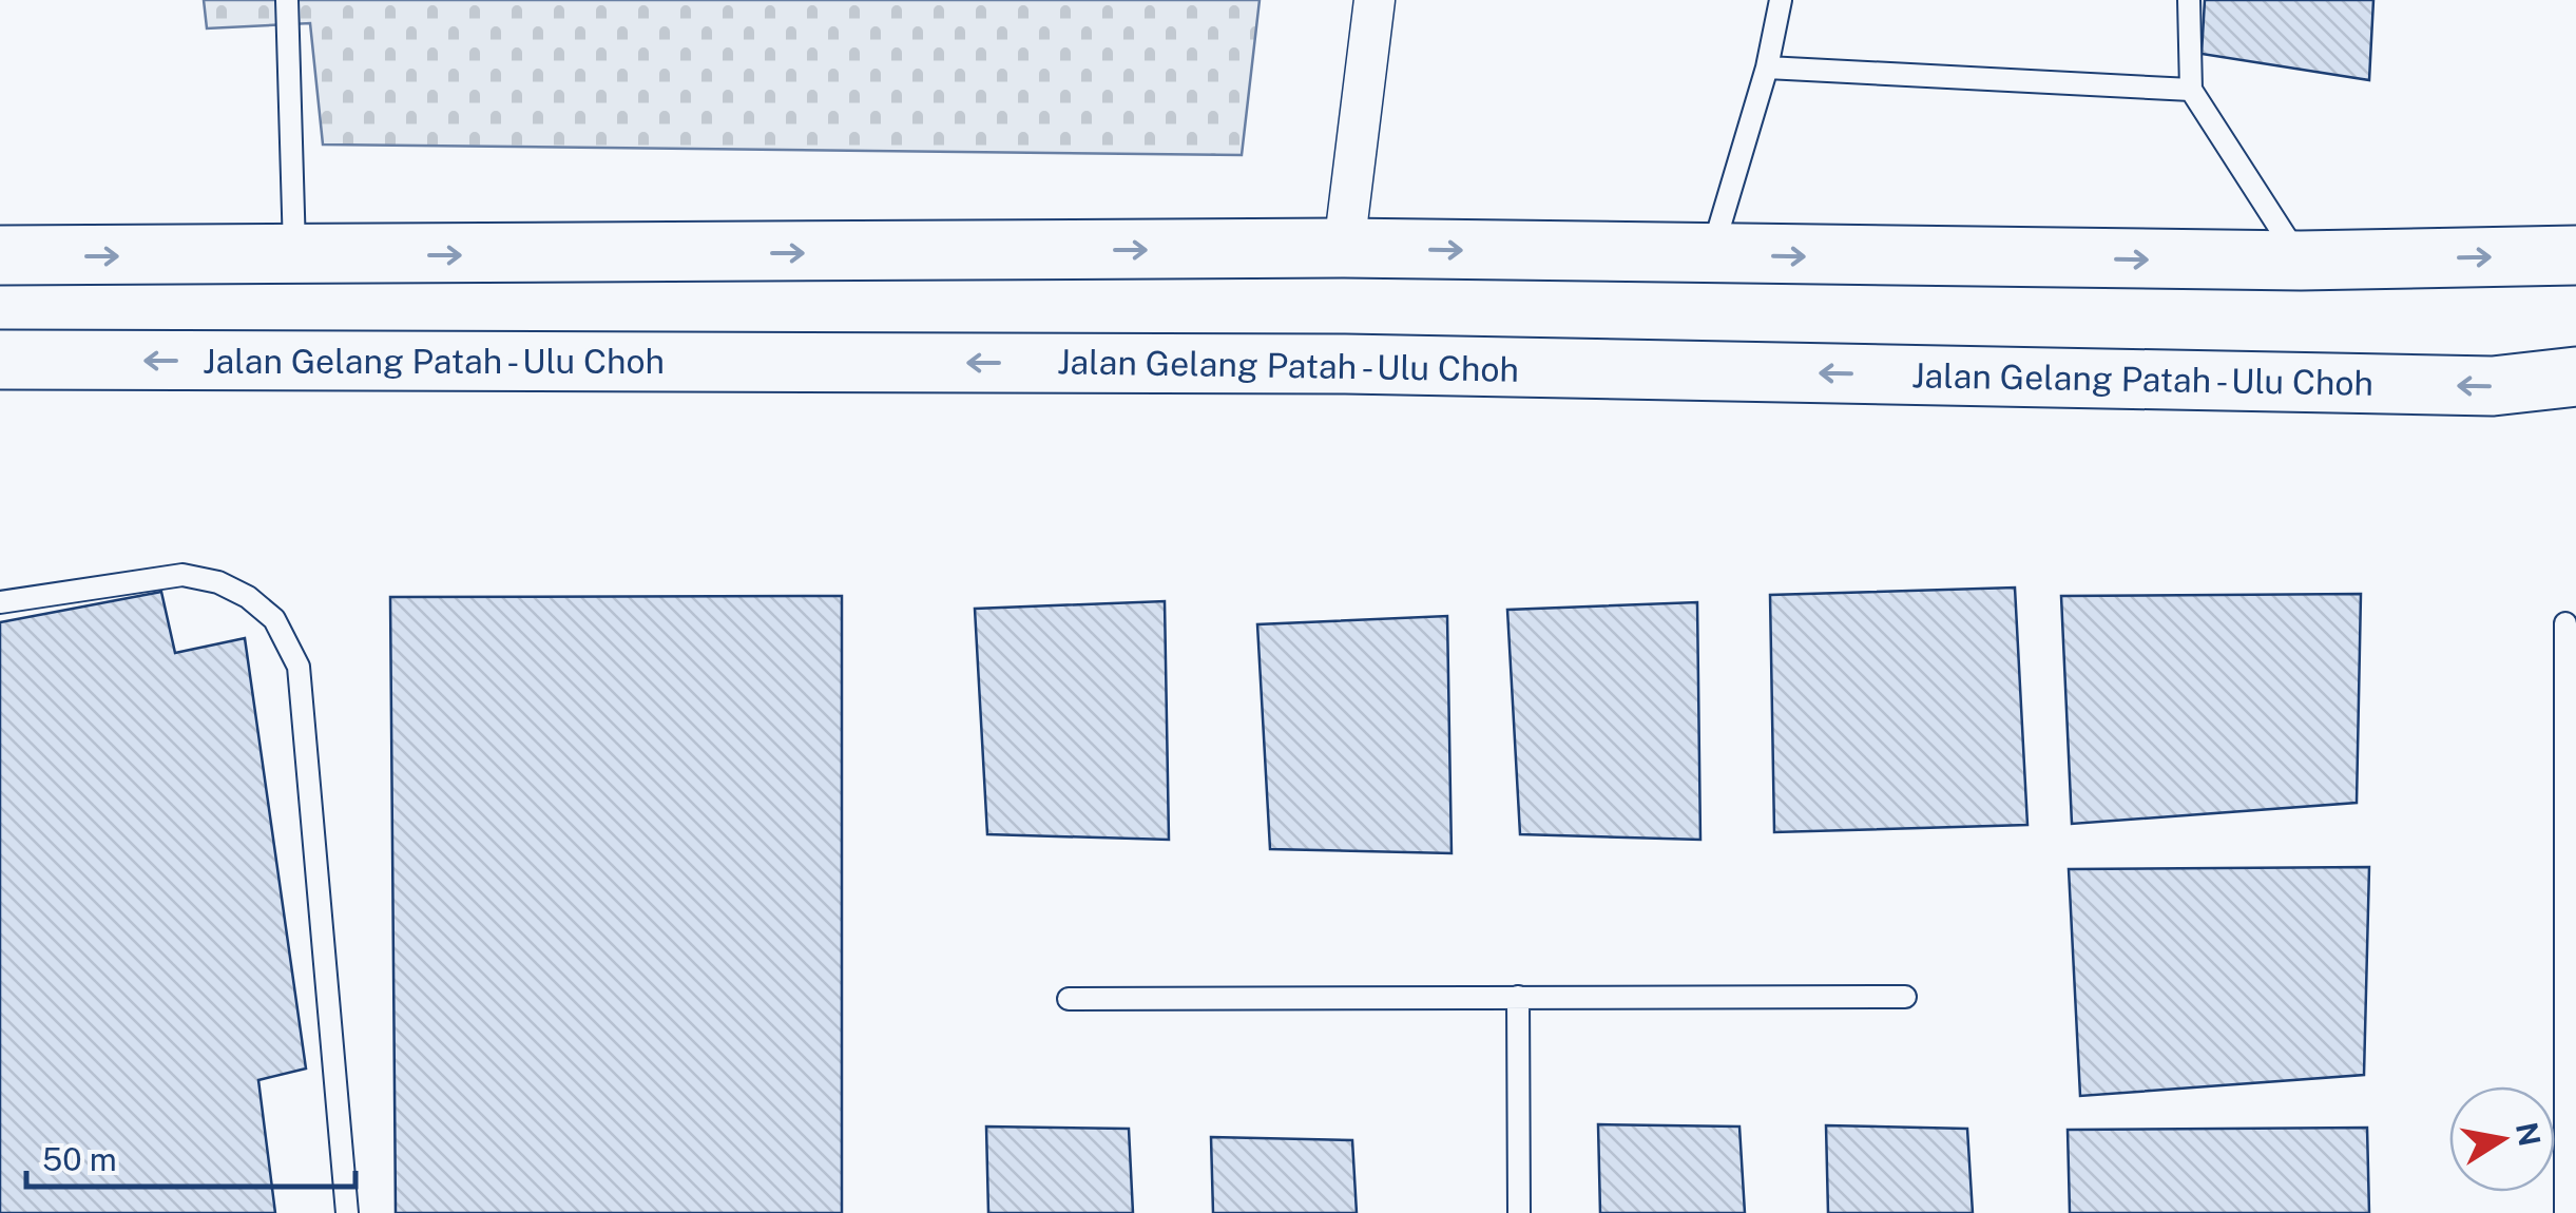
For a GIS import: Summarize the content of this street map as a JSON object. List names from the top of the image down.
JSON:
{
  "streets": {
    "main road": ["Jalan Gelang Patah - Ulu Choh"]
  },
  "scale_bar": "50 m",
  "north": "right"
}
